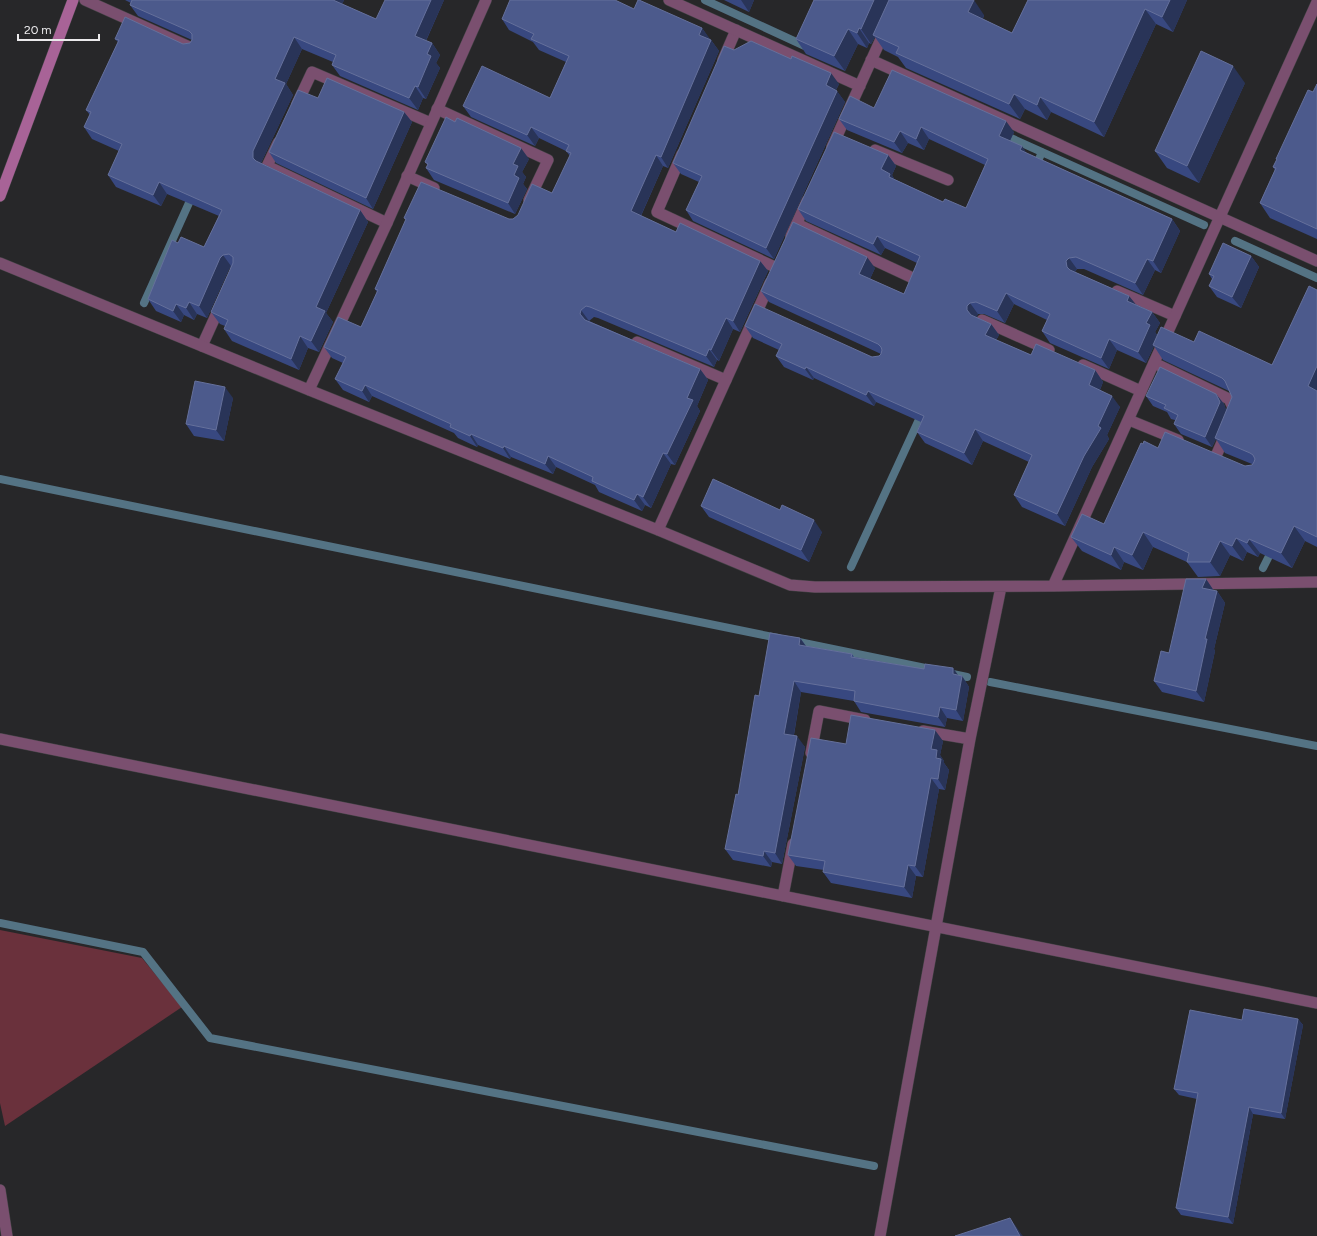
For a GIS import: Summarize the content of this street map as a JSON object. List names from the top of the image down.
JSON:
{
  "scale_bar": "20 m"
}
